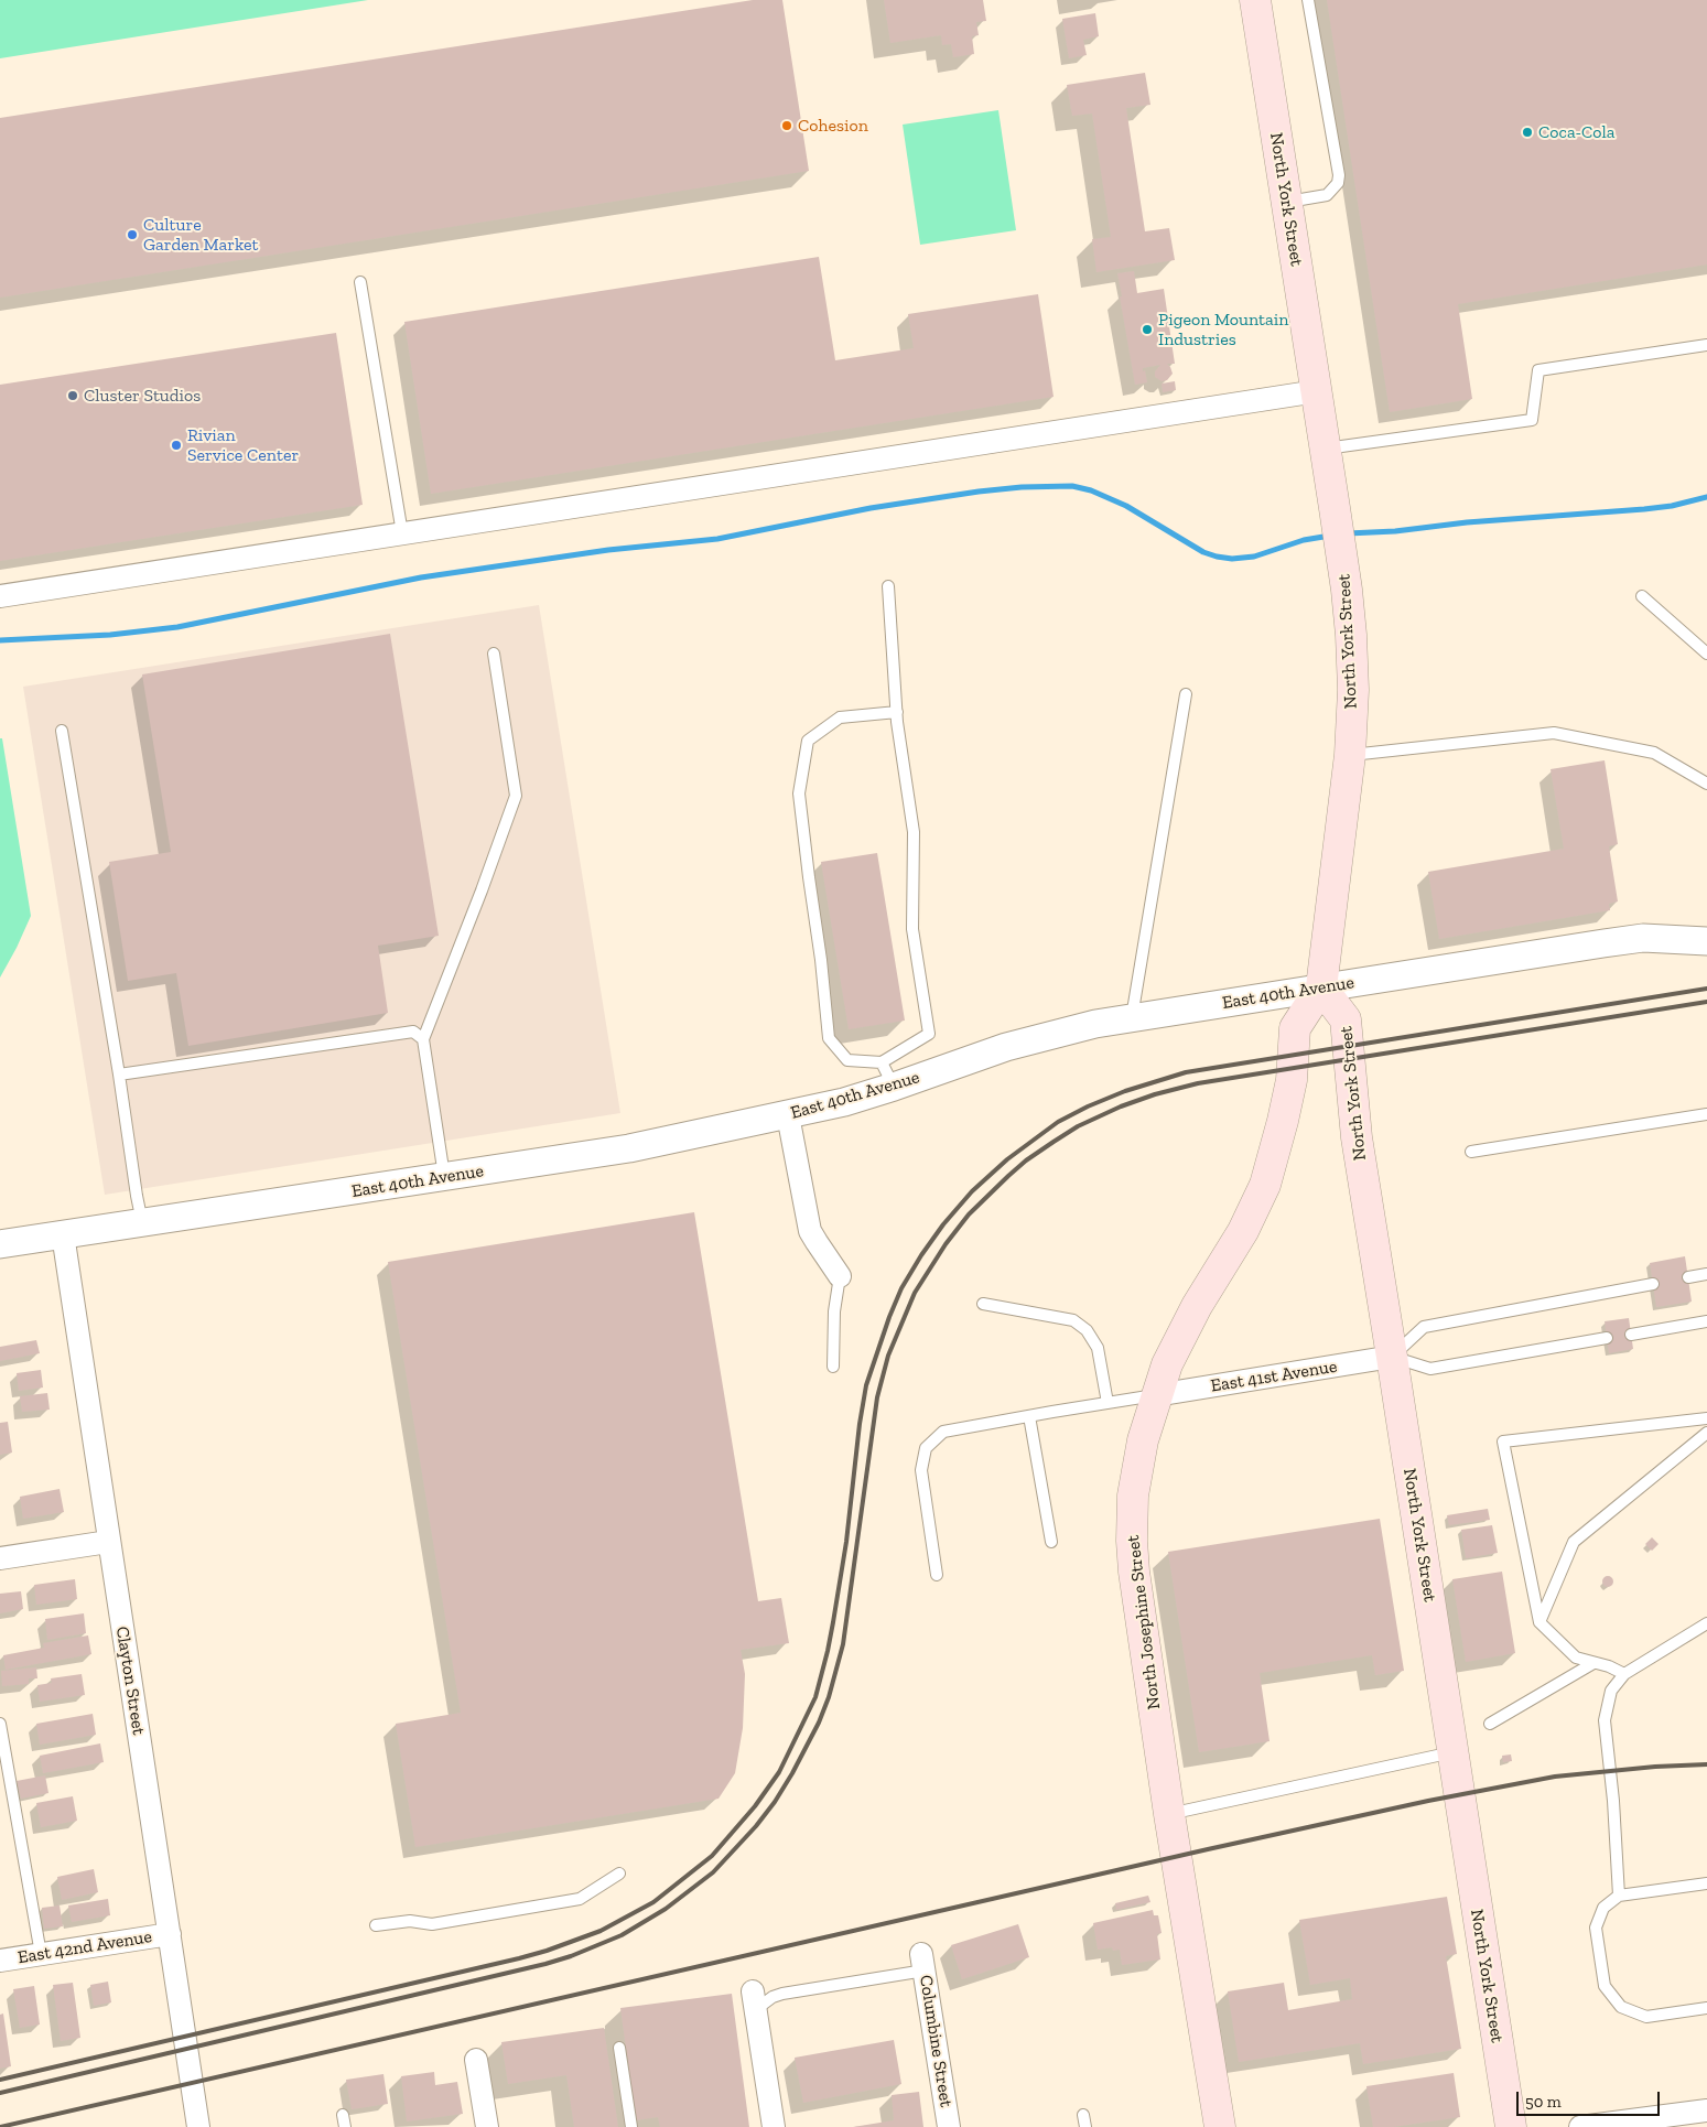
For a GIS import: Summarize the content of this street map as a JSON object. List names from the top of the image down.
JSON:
{
  "streets": {
    "main road": ["North York Street", "North Josephine Street"],
    "street": [
      "East 40th Avenue",
      "East 41st Avenue",
      "Clayton Street",
      "East 42nd Avenue",
      "Columbine Street"
    ]
  },
  "crossings": [
    ["North York Street", "East 40th Avenue"],
    ["North York Street", "East 41st Avenue"],
    ["North York Street", "North Josephine Street"],
    ["East 40th Avenue", "North Josephine Street"],
    ["East 40th Avenue", "Clayton Street"],
    ["East 41st Avenue", "North Josephine Street"],
    ["Clayton Street", "East 42nd Avenue"]
  ],
  "places": [
    "Cohesion",
    "Coca-Cola",
    "Culture Garden Market",
    "Pigeon Mountain Industries",
    "Cluster Studios",
    "Rivian Service Center"
  ],
  "scale_bar": "50 m"
}
